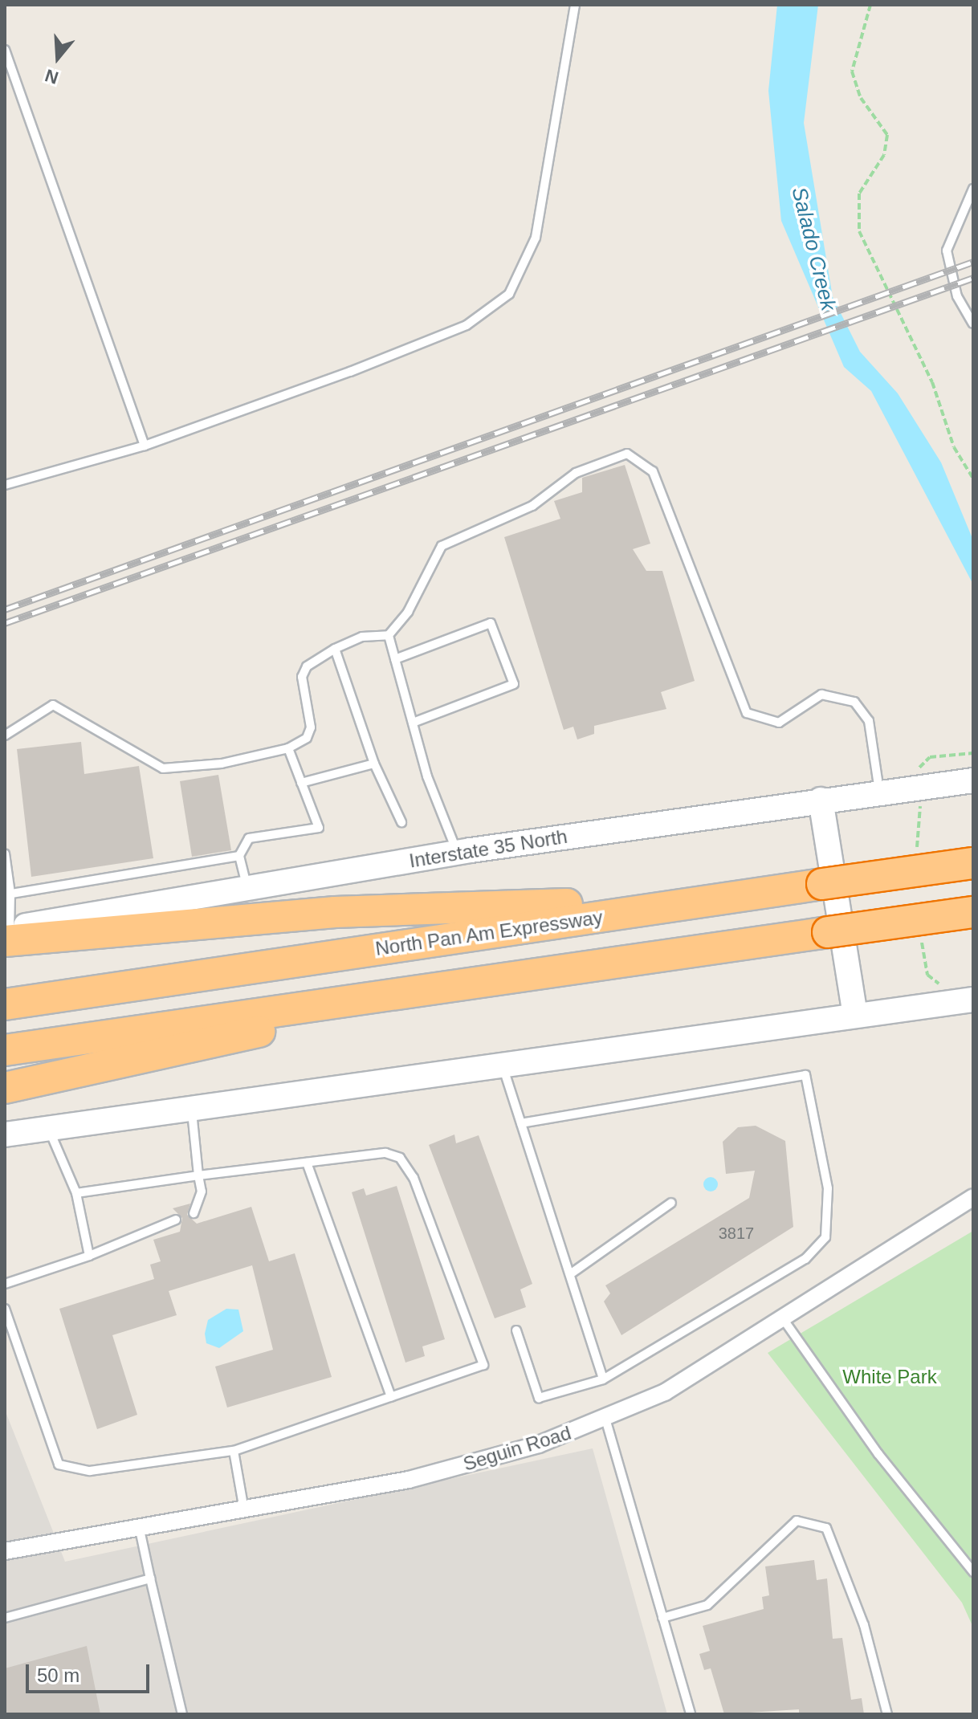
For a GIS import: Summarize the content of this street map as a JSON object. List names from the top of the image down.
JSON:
{
  "streets": {
    "highway": ["North Pan Am Expressway"],
    "main road": ["Interstate 35 North"],
    "street": ["Seguin Road"]
  },
  "water": ["Salado Creek"],
  "parks": ["White Park"],
  "house_numbers": ["3817"],
  "scale_bar": "50 m",
  "north": "bottom"
}
